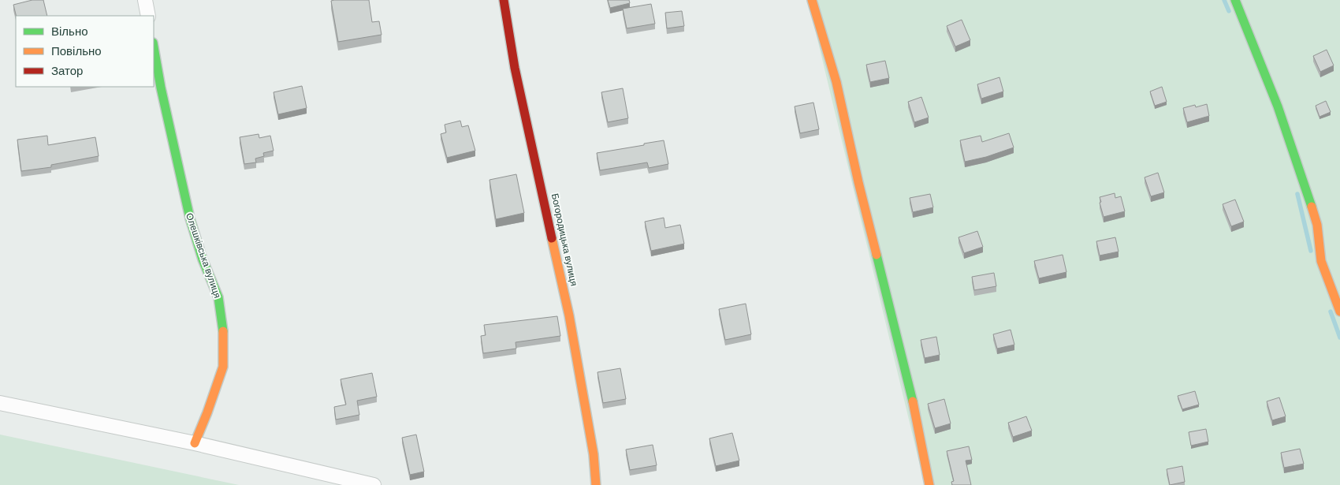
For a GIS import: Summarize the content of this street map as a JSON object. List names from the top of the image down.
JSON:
{
  "streets": {
    "street": ["Богородицька вулиця", "Олешківська вулиця"]
  },
  "legend": ["Вільно", "Повільно", "Затор"]
}
